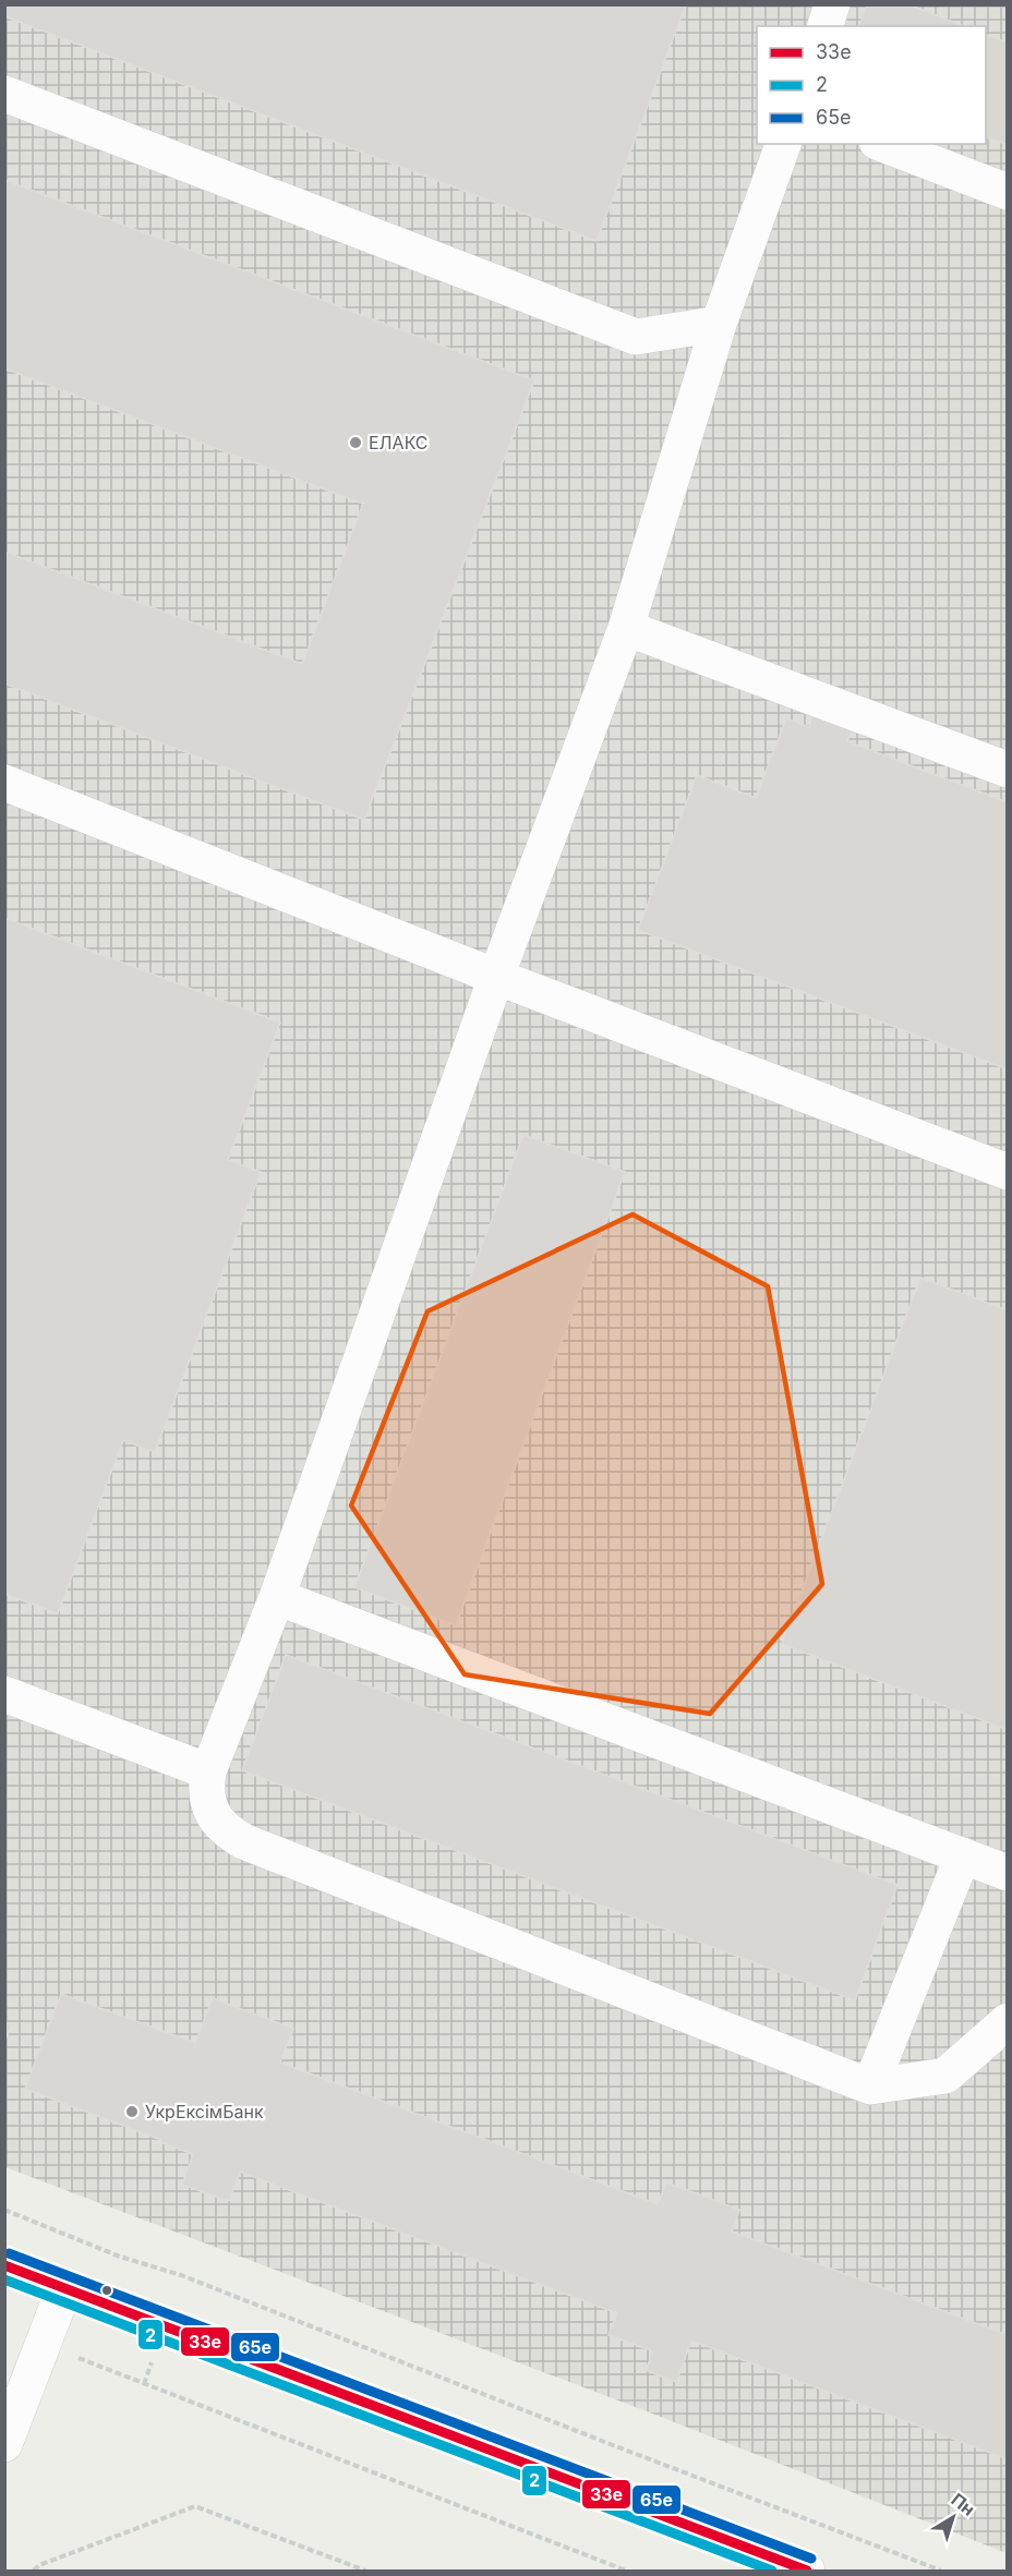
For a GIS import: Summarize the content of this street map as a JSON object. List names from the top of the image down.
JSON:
{
  "places": ["ЕЛАКС", "УкрЕксімБанк"],
  "lines": ["transit line 65е", "transit line 33е", "transit line 2"],
  "legend": ["33е", "2", "65е"],
  "north": "top right"
}
